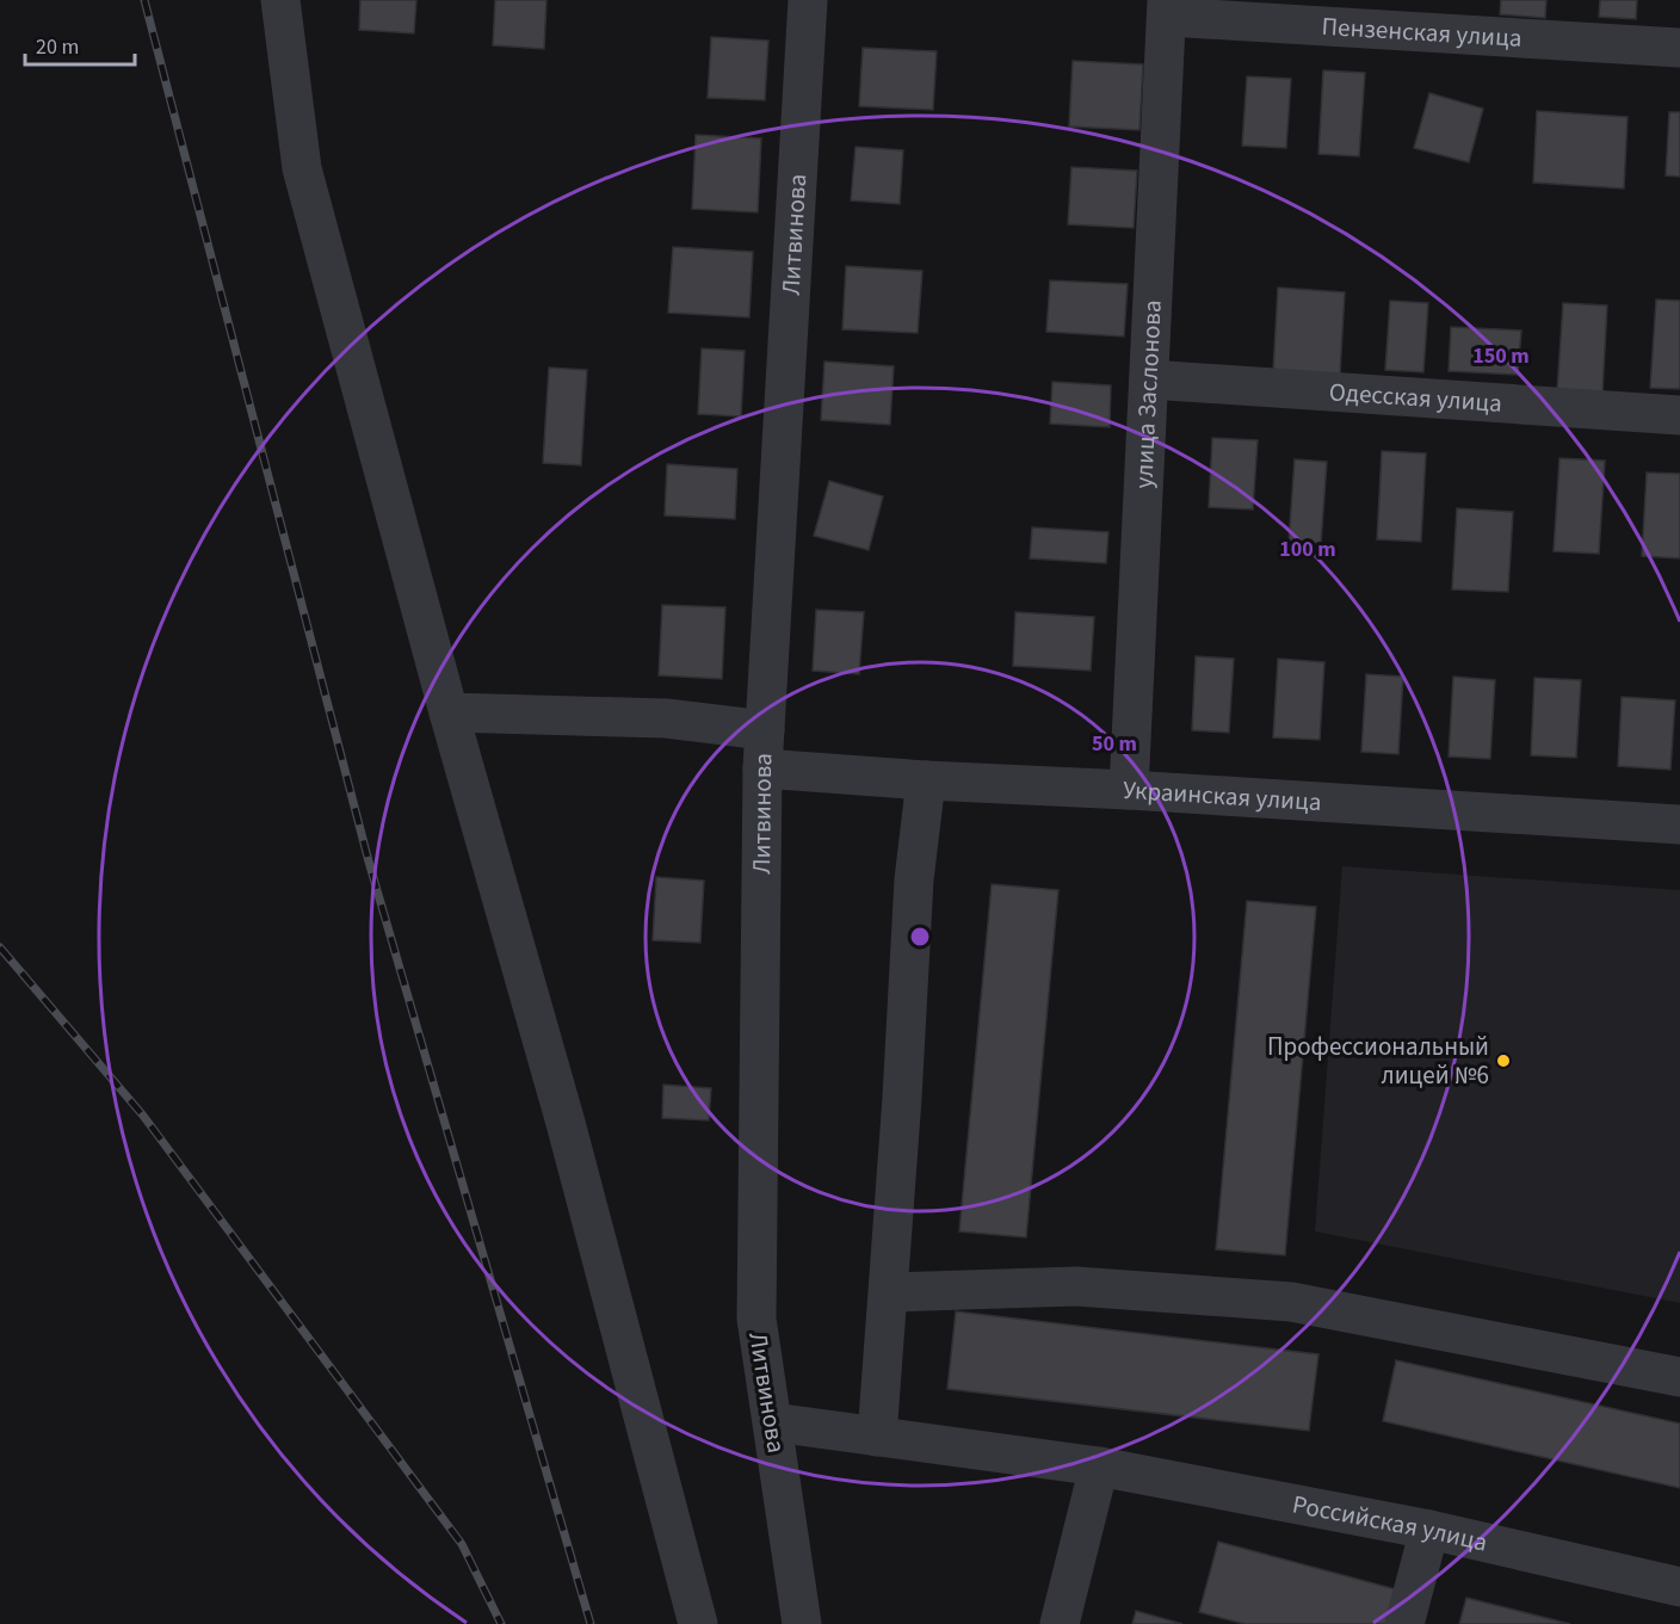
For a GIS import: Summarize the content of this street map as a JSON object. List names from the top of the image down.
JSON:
{
  "streets": {
    "street": [
      "Пензенская улица",
      "Литвинова",
      "улица Заслонова",
      "Одесская улица",
      "Украинская улица",
      "Российская улица"
    ]
  },
  "crossings": [
    ["Пензенская улица", "улица Заслонова"],
    ["Литвинова", "Украинская улица"],
    ["Литвинова", "Российская улица"],
    ["улица Заслонова", "Одесская улица"],
    ["улица Заслонова", "Украинская улица"]
  ],
  "places": ["Профессиональный лицей №6"],
  "scale_bar": "20 m",
  "rings": ["150 m", "100 m", "50 m"]
}
